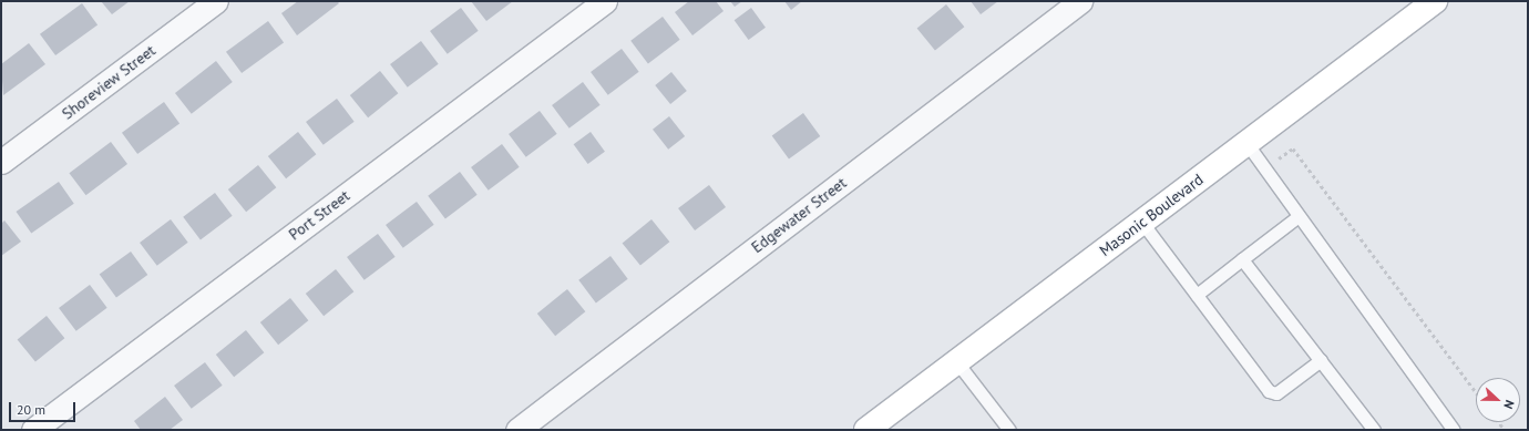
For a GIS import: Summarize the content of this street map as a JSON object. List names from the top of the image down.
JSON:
{
  "streets": {
    "street": [
      "Shoreview Street",
      "Port Street",
      "Edgewater Street",
      "Masonic Boulevard"
    ]
  },
  "scale_bar": "20 m",
  "north": "right"
}
